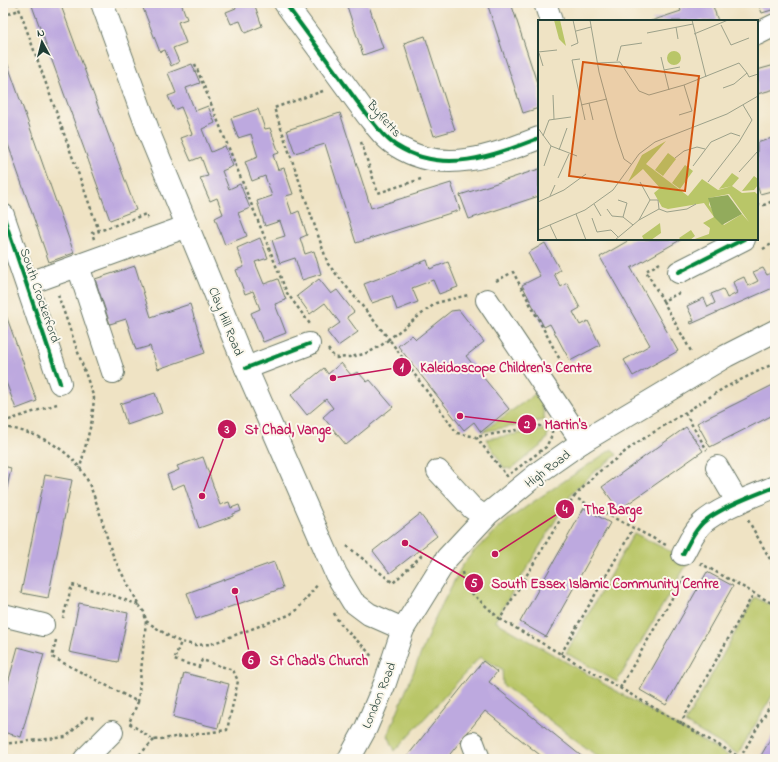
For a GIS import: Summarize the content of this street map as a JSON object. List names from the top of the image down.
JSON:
{
  "streets": {
    "main road": [
      "Byfletts",
      "South Crockerford",
      "Clay Hill Road",
      "High Road",
      "London Road"
    ]
  },
  "crossings": [
    ["South Crockerford", "Clay Hill Road"],
    ["Clay Hill Road", "High Road"],
    ["Clay Hill Road", "London Road"],
    ["High Road", "London Road"]
  ],
  "places": [
    "Kaleidoscope Children's Centre",
    "Martin's",
    "St Chad, Vange",
    "South Essex Islamic Community Centre",
    "The Barge",
    "St Chad's Church"
  ],
  "north": "top"
}
